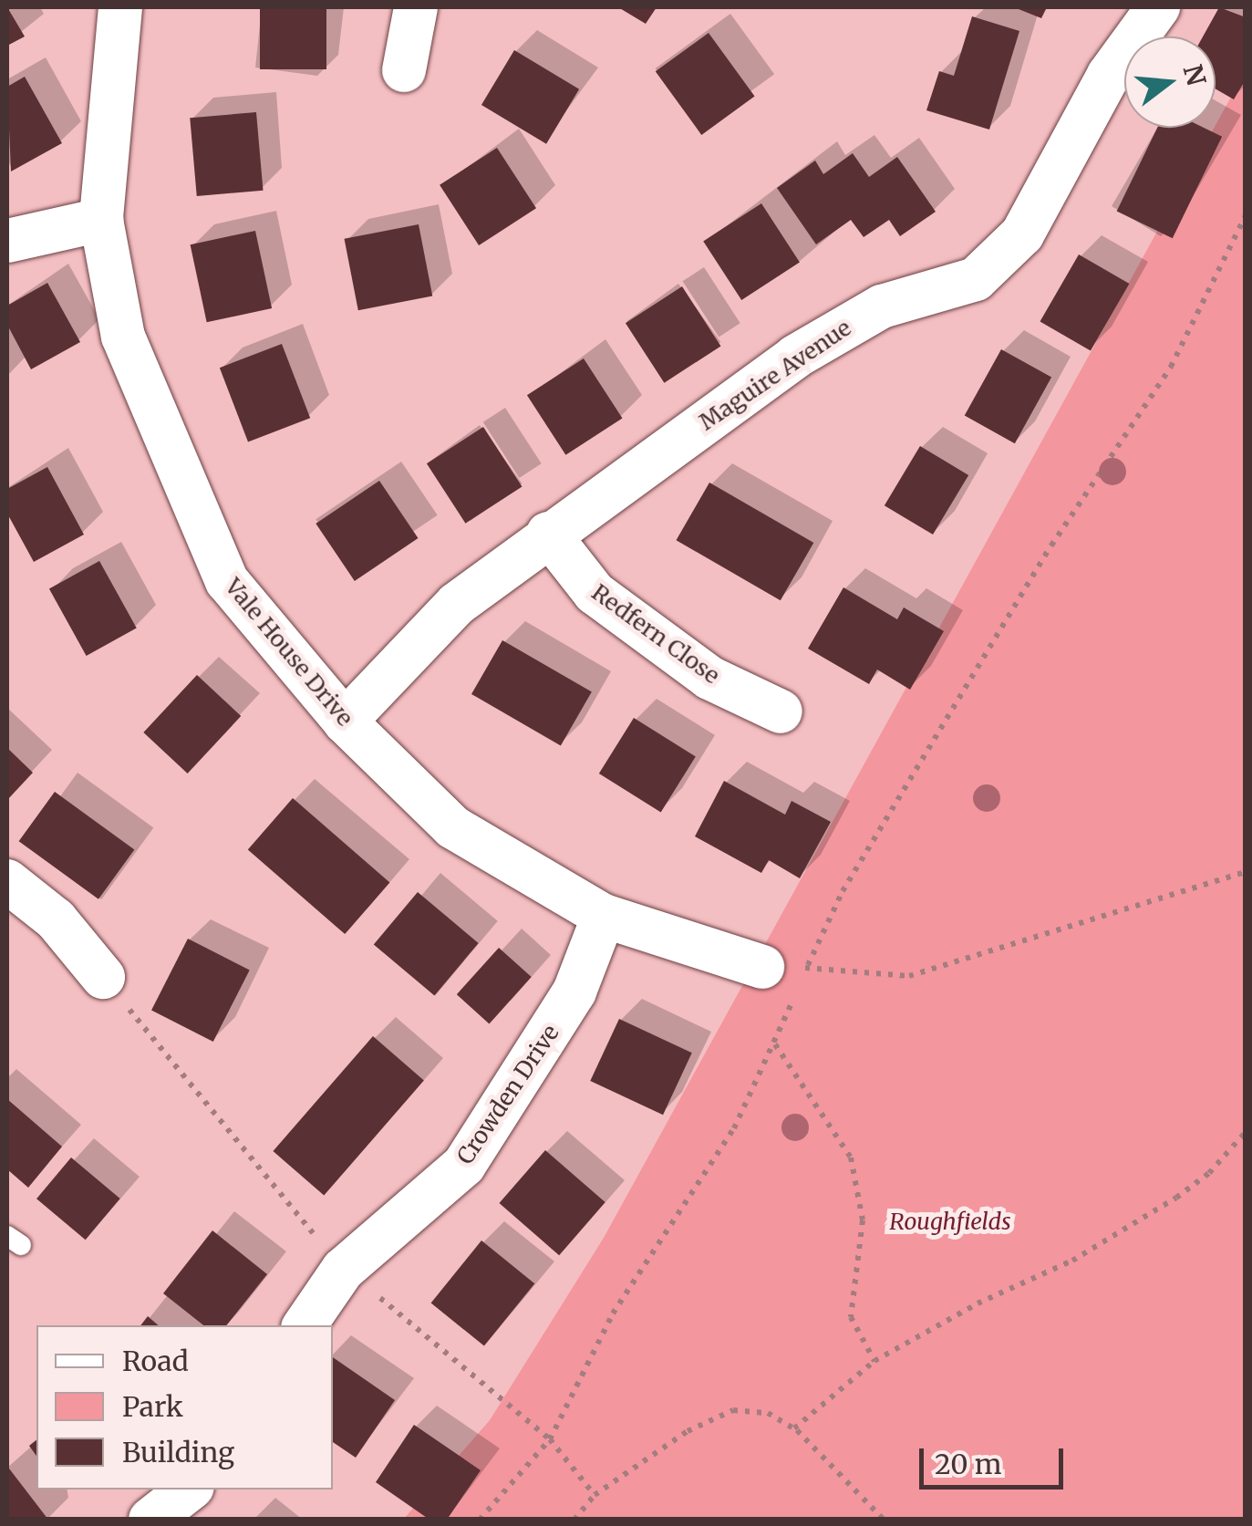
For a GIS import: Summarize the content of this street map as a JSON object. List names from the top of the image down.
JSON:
{
  "streets": {
    "street": [
      "Maguire Avenue",
      "Redfern Close",
      "Vale House Drive",
      "Crowden Drive"
    ]
  },
  "crossings": [
    ["Maguire Avenue", "Redfern Close"],
    ["Maguire Avenue", "Vale House Drive"],
    ["Vale House Drive", "Crowden Drive"]
  ],
  "parks": ["Roughfields"],
  "legend": ["Road", "Park", "Building"],
  "scale_bar": "20 m",
  "north": "right"
}
